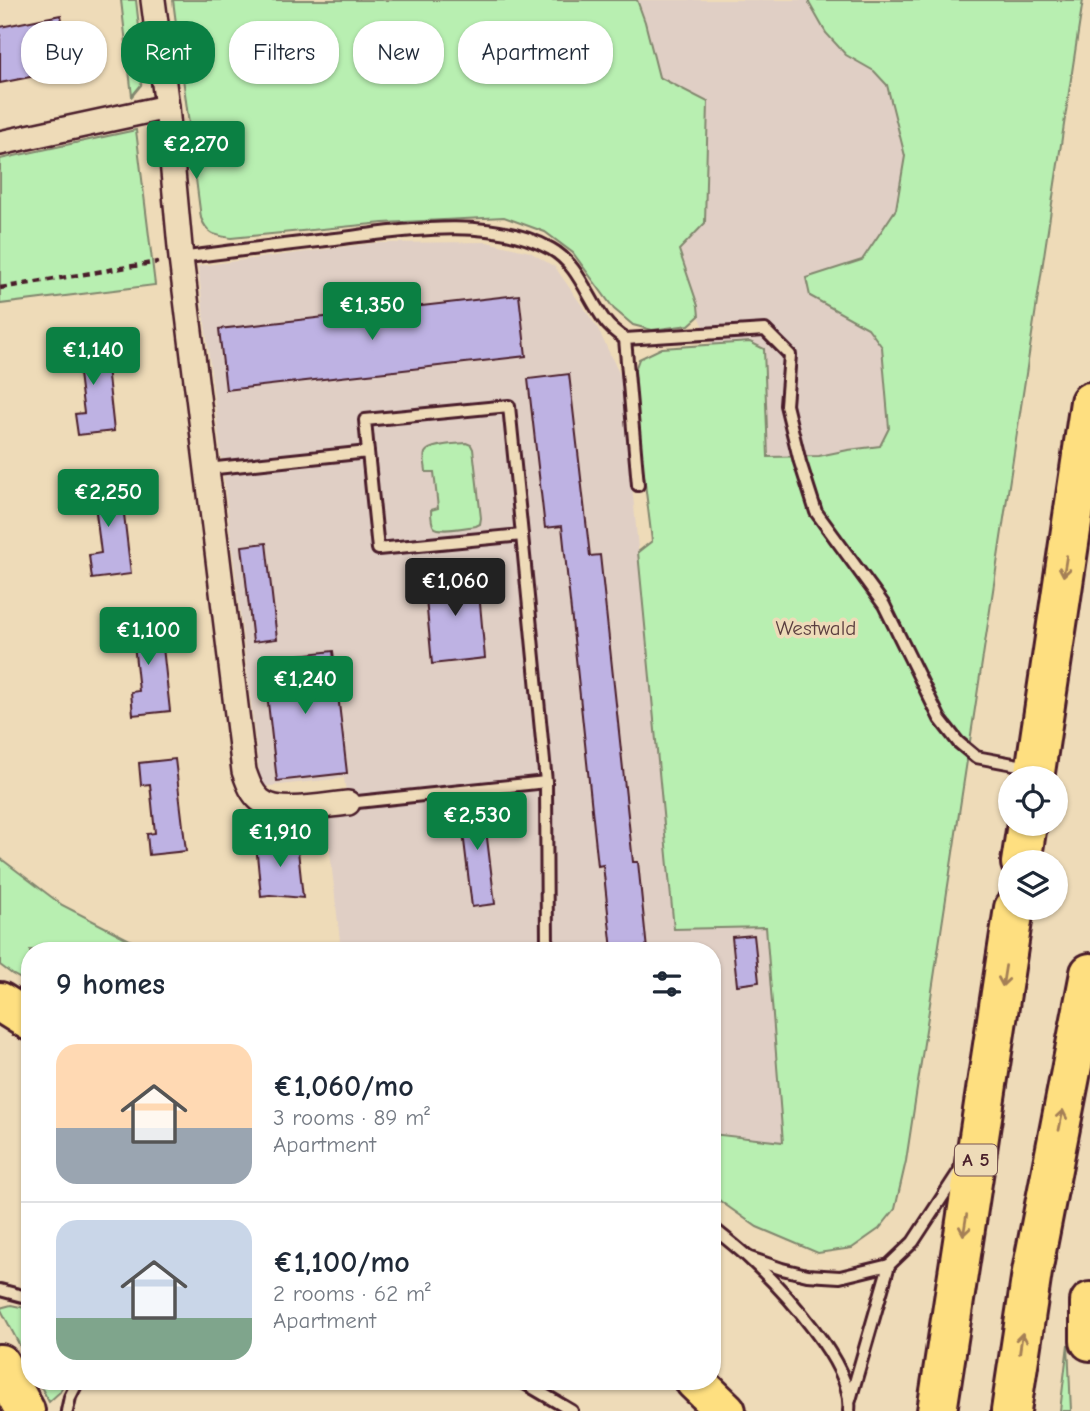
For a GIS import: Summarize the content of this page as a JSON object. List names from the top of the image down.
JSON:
{
  "streets": {
    "highway": ["A 5"]
  },
  "parks": ["Westwald"],
  "page": {
    "chip": [
      "Buy",
      "Rent",
      "Filters",
      "New",
      "Apartment"
    ],
    "price": [
      "€2,270",
      "€1,350",
      "€1,140",
      "€2,250",
      "€1,060",
      "€1,100",
      "€1,240",
      "€2,530",
      "€1,910"
    ],
    "heading": "9 homes",
    "list": [
      {
        "name": "€1,060/mo",
        "note": "3 rooms · 89 m² · Apartment"
      },
      {
        "name": "€1,100/mo",
        "note": "2 rooms · 62 m² · Apartment"
      }
    ]
  }
}
